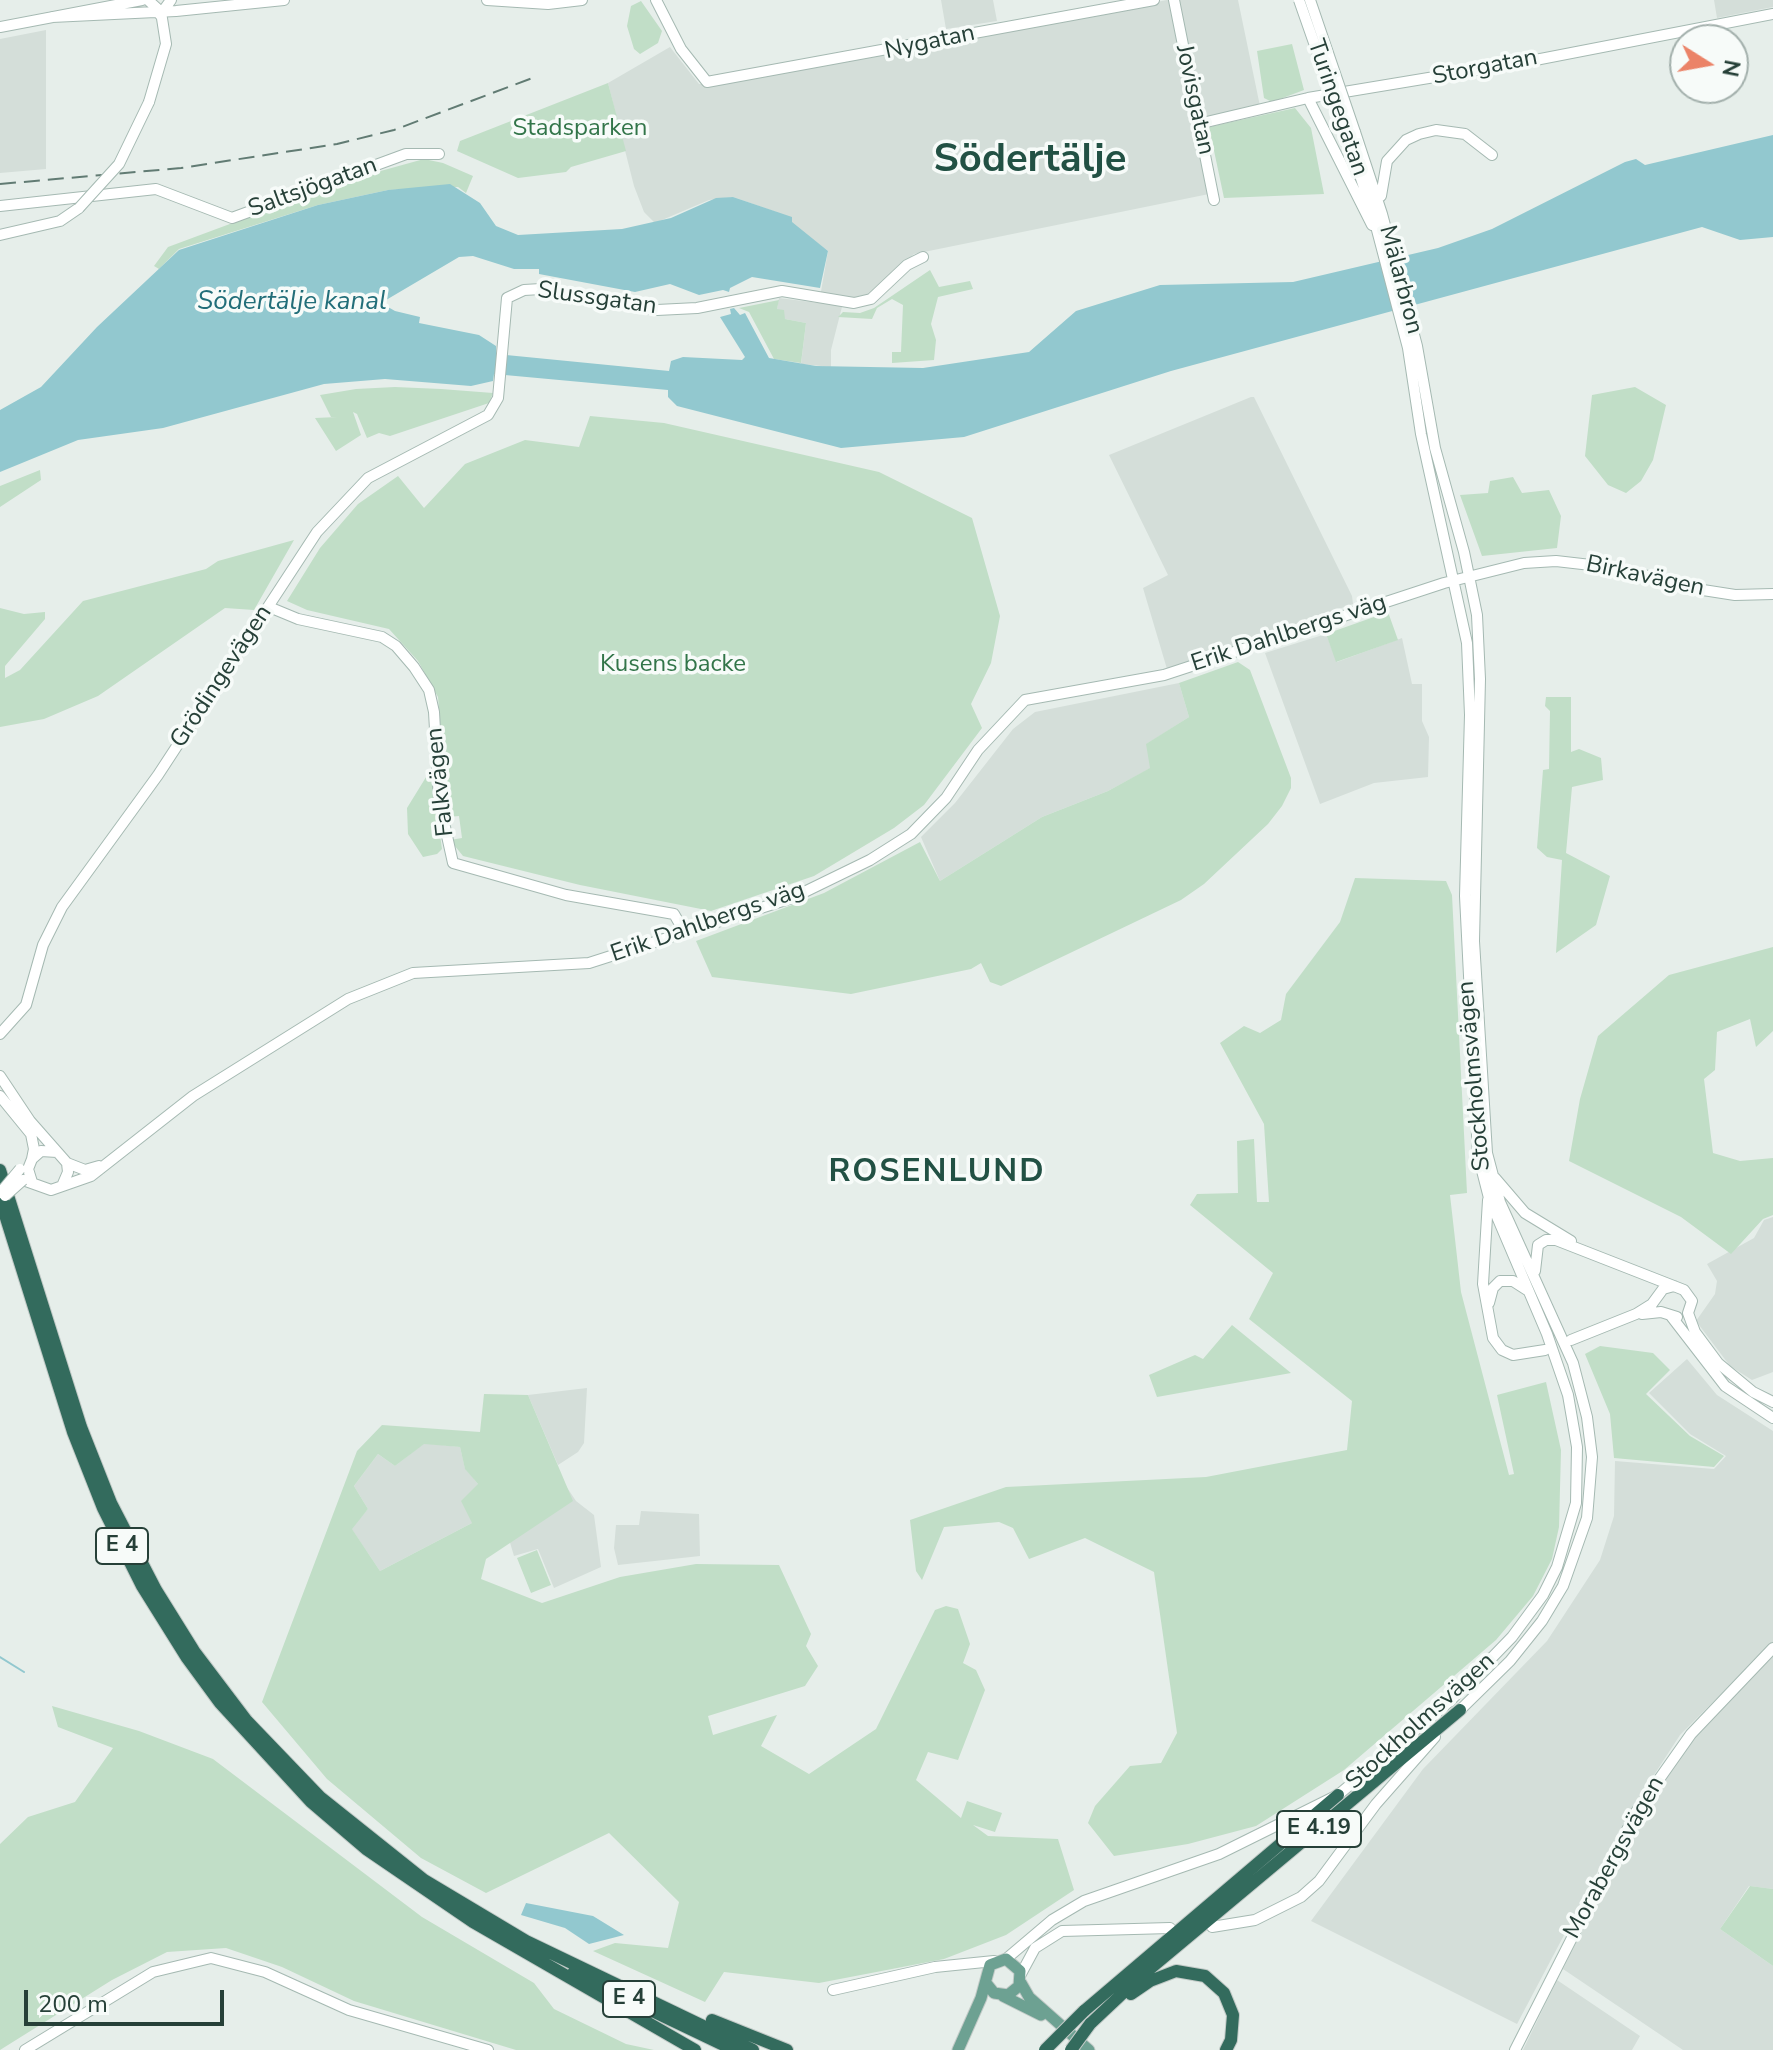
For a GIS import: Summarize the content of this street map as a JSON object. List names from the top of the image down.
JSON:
{
  "streets": {
    "highway": ["E 4", "E 4.19"],
    "street": [
      "Nygatan",
      "Storgatan",
      "Jovisgatan",
      "Turingegatan",
      "Saltsjögatan",
      "Mälarbron",
      "Slussgatan",
      "Birkavägen",
      "Erik Dahlbergs väg",
      "Grödingevägen",
      "Falkvägen",
      "Stockholmsvägen",
      "Morabergsvägen"
    ]
  },
  "crossings": [
    ["Storgatan", "Jovisgatan"],
    ["Turingegatan", "Mälarbron"],
    ["Mälarbron", "Stockholmsvägen"],
    ["Slussgatan", "Grödingevägen"],
    ["Birkavägen", "Erik Dahlbergs väg"],
    ["Birkavägen", "Stockholmsvägen"],
    ["Erik Dahlbergs väg", "Falkvägen"],
    ["Erik Dahlbergs väg", "Stockholmsvägen"],
    ["Grödingevägen", "Falkvägen"],
    ["Stockholmsvägen", "E 4.19"]
  ],
  "districts": ["Södertälje", "ROSENLUND"],
  "water": ["Södertälje kanal"],
  "parks": ["Stadsparken", "Kusens backe"],
  "scale_bar": "200 m",
  "north": "right"
}
